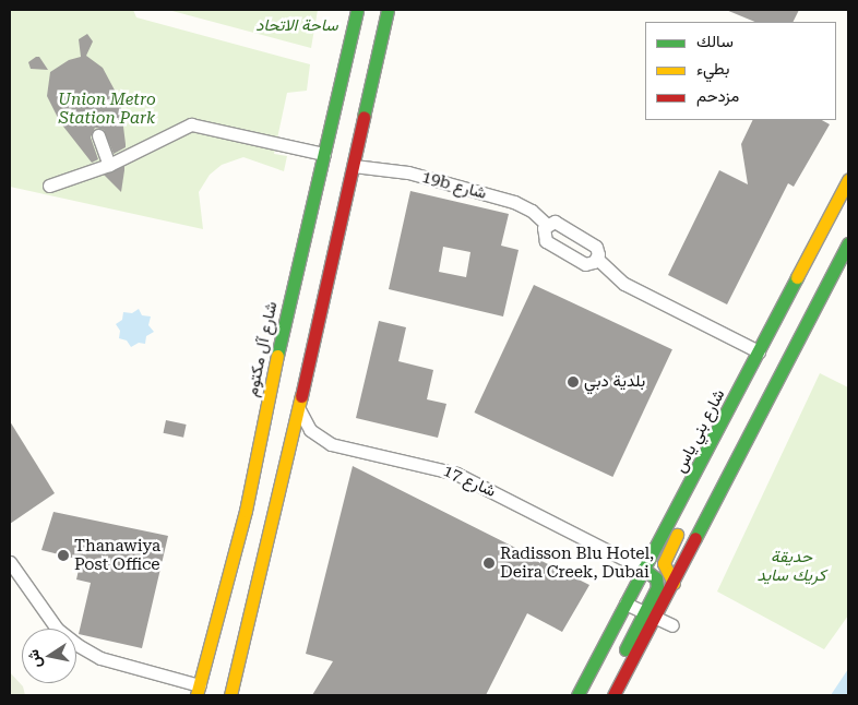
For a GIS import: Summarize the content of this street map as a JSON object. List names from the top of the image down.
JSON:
{
  "streets": {
    "main road": ["شارع آل مكتوم", "شارع بني ياس"],
    "street": ["19b شارع", "شارع 17"]
  },
  "crossings": [
    ["19b شارع", "شارع بني ياس"],
    ["شارع بني ياس", "شارع 17"]
  ],
  "parks": ["ساحة الاتحاد", "Union Metro Station Park", "حديقة كريك سايد"],
  "places": ["بلدية دبي", "Thanawiya Post Office", "Radisson Blu Hotel, Deira Creek, Dubai"],
  "legend": ["سالك", "بطيء", "مزدحم"],
  "north": "left"
}
